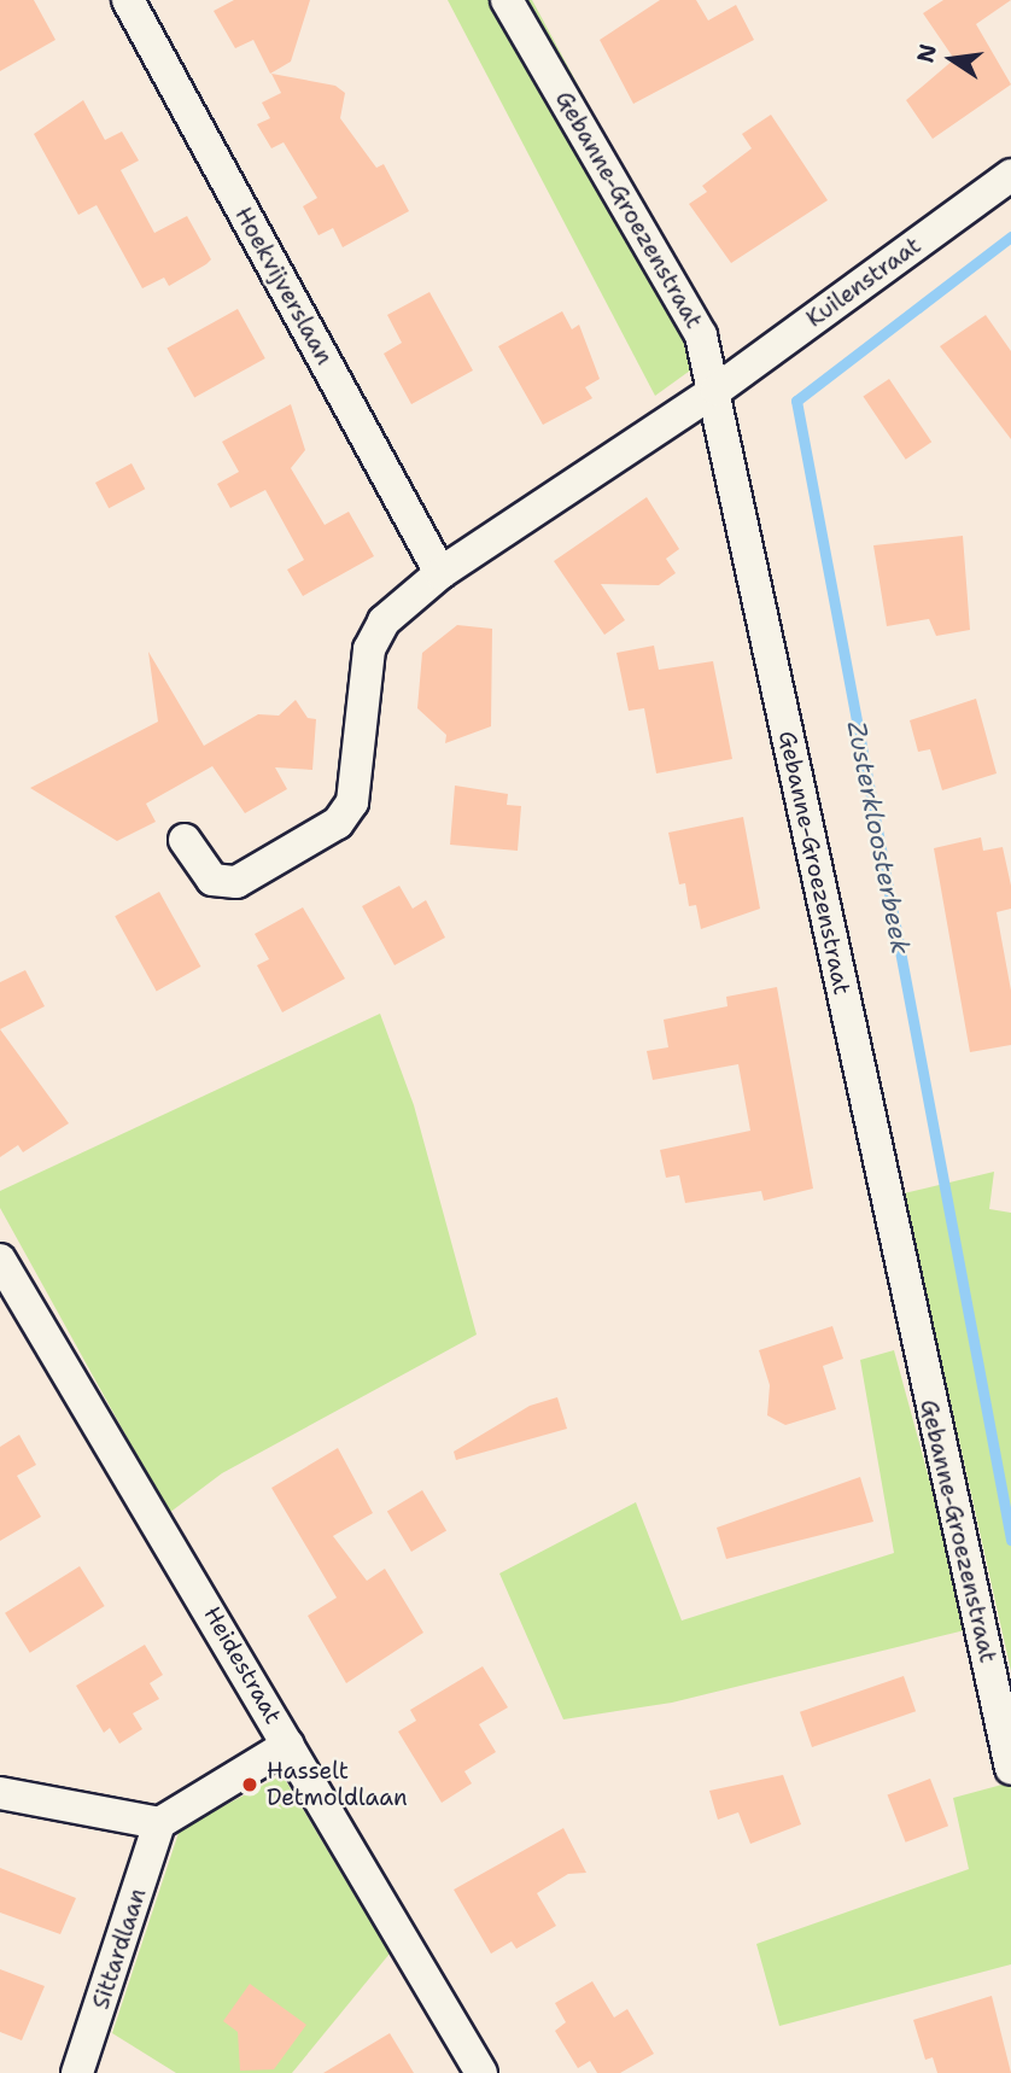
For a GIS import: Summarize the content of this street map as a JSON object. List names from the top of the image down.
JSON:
{
  "streets": {
    "street": [
      "Gebanne-Groezenstraat",
      "Kuilenstraat",
      "Hoekvijverslaan",
      "Heidestraat",
      "Sittardlaan"
    ]
  },
  "crossings": [
    ["Gebanne-Groezenstraat", "Kuilenstraat"]
  ],
  "water": ["Zusterkloosterbeek"],
  "places": ["Hasselt Detmoldlaan"],
  "north": "left"
}
